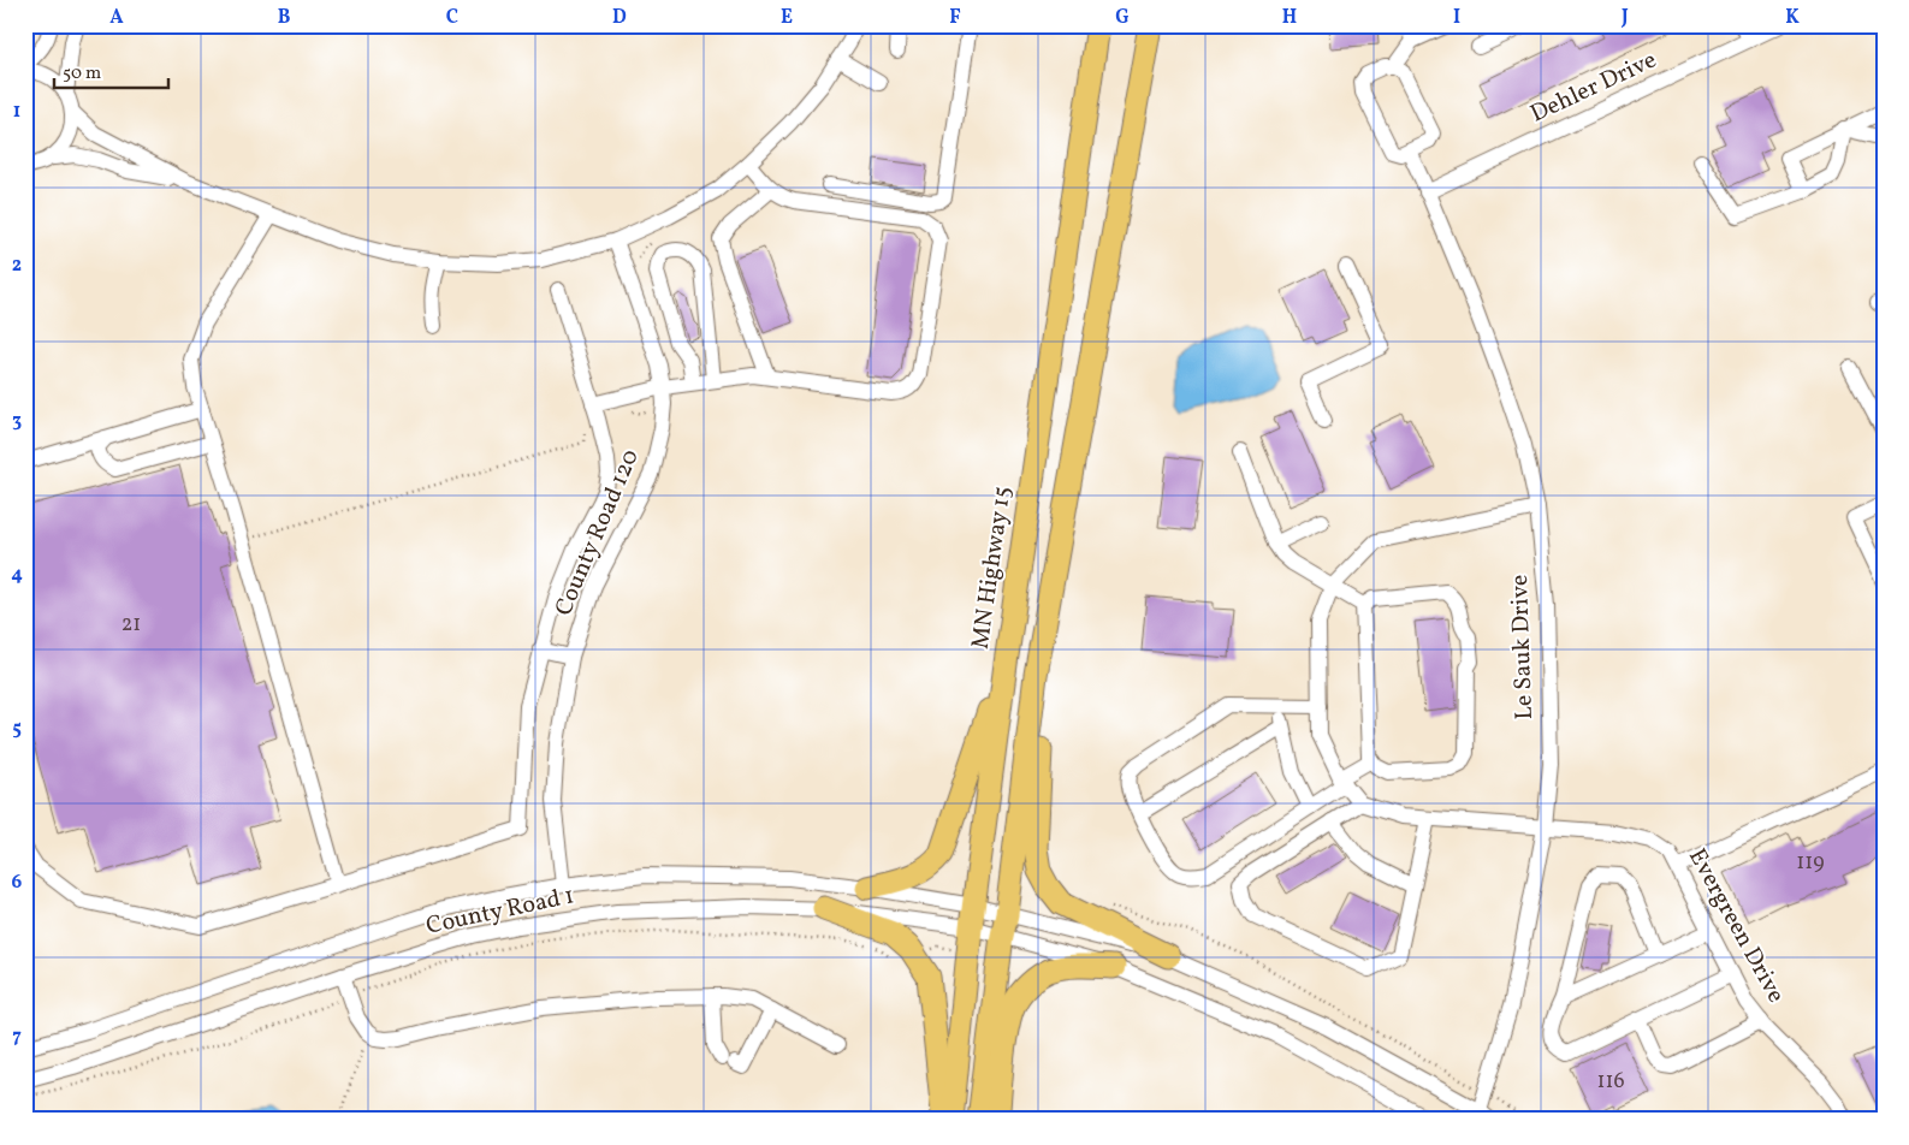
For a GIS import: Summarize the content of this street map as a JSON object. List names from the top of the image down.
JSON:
{
  "streets": {
    "highway": ["MN Highway 15"],
    "street": [
      "Dehler Drive",
      "County Road 120",
      "Le Sauk Drive",
      "County Road 1",
      "Evergreen Drive"
    ]
  },
  "crossings": [
    ["Dehler Drive", "Le Sauk Drive"],
    ["County Road 120", "County Road 1"],
    ["MN Highway 15", "County Road 1"],
    ["Le Sauk Drive", "Evergreen Drive"]
  ],
  "house_numbers": ["21", "119", "116"],
  "scale_bar": "50 m",
  "grid": {
    "columns": [
      "A",
      "B",
      "C",
      "D",
      "E",
      "F",
      "G",
      "H",
      "I",
      "J",
      "K"
    ],
    "rows": [
      "1",
      "2",
      "3",
      "4",
      "5",
      "6",
      "7"
    ]
  }
}
